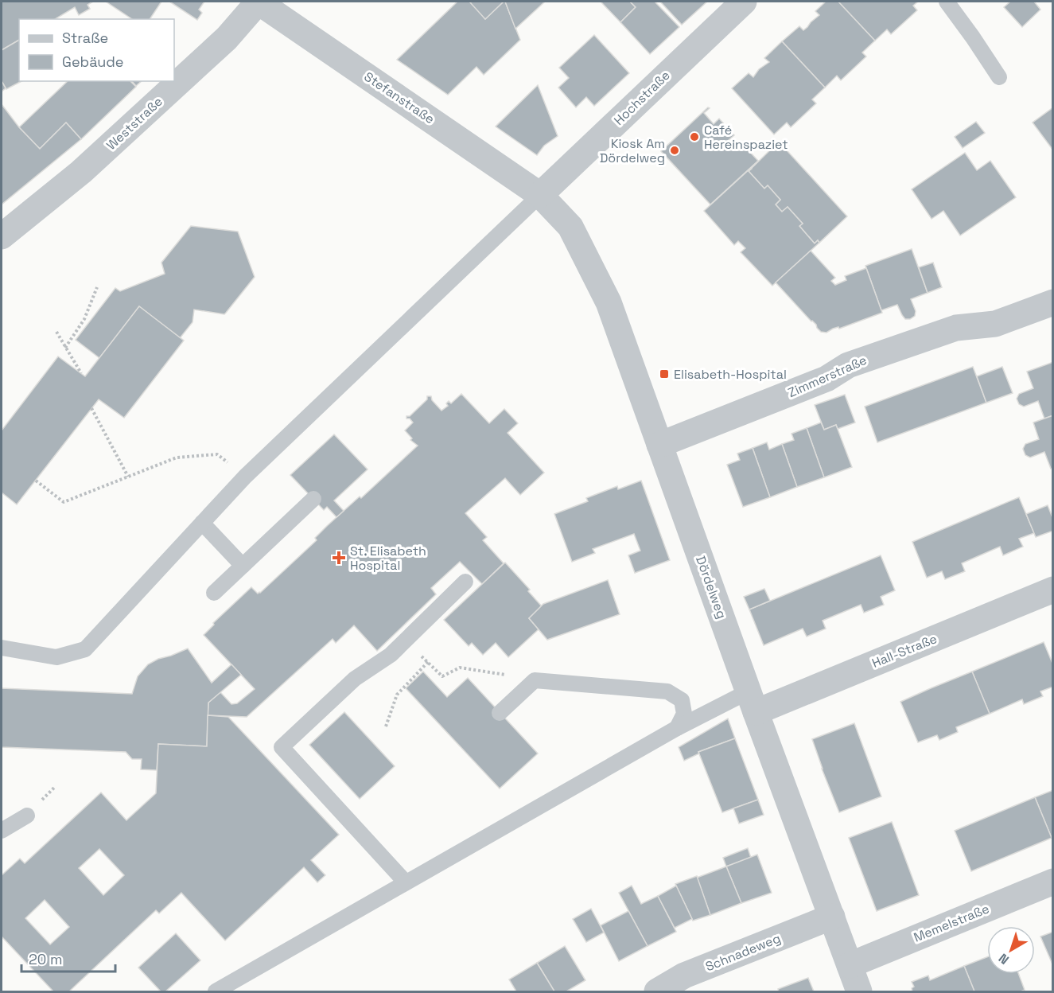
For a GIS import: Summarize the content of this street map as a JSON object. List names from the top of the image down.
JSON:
{
  "streets": {
    "street": [
      "Stefanstraße",
      "Hochstraße",
      "Weststraße",
      "Zimmerstraße",
      "Dördelweg",
      "Hall-Straße",
      "Memelstraße",
      "Schnadeweg"
    ]
  },
  "crossings": [
    ["Stefanstraße", "Hochstraße"],
    ["Stefanstraße", "Weststraße"],
    ["Stefanstraße", "Dördelweg"],
    ["Hochstraße", "Dördelweg"],
    ["Zimmerstraße", "Dördelweg"],
    ["Dördelweg", "Hall-Straße"],
    ["Dördelweg", "Memelstraße"],
    ["Dördelweg", "Schnadeweg"]
  ],
  "places": {
    "other": ["Café Hereinspaziet", "Kiosk Am Dördelweg"],
    "transit": ["Elisabeth-Hospital"],
    "health": ["St. Elisabeth Hospital"]
  },
  "legend": ["Straße", "Gebäude"],
  "scale_bar": "20 m",
  "north": "bottom left"
}
